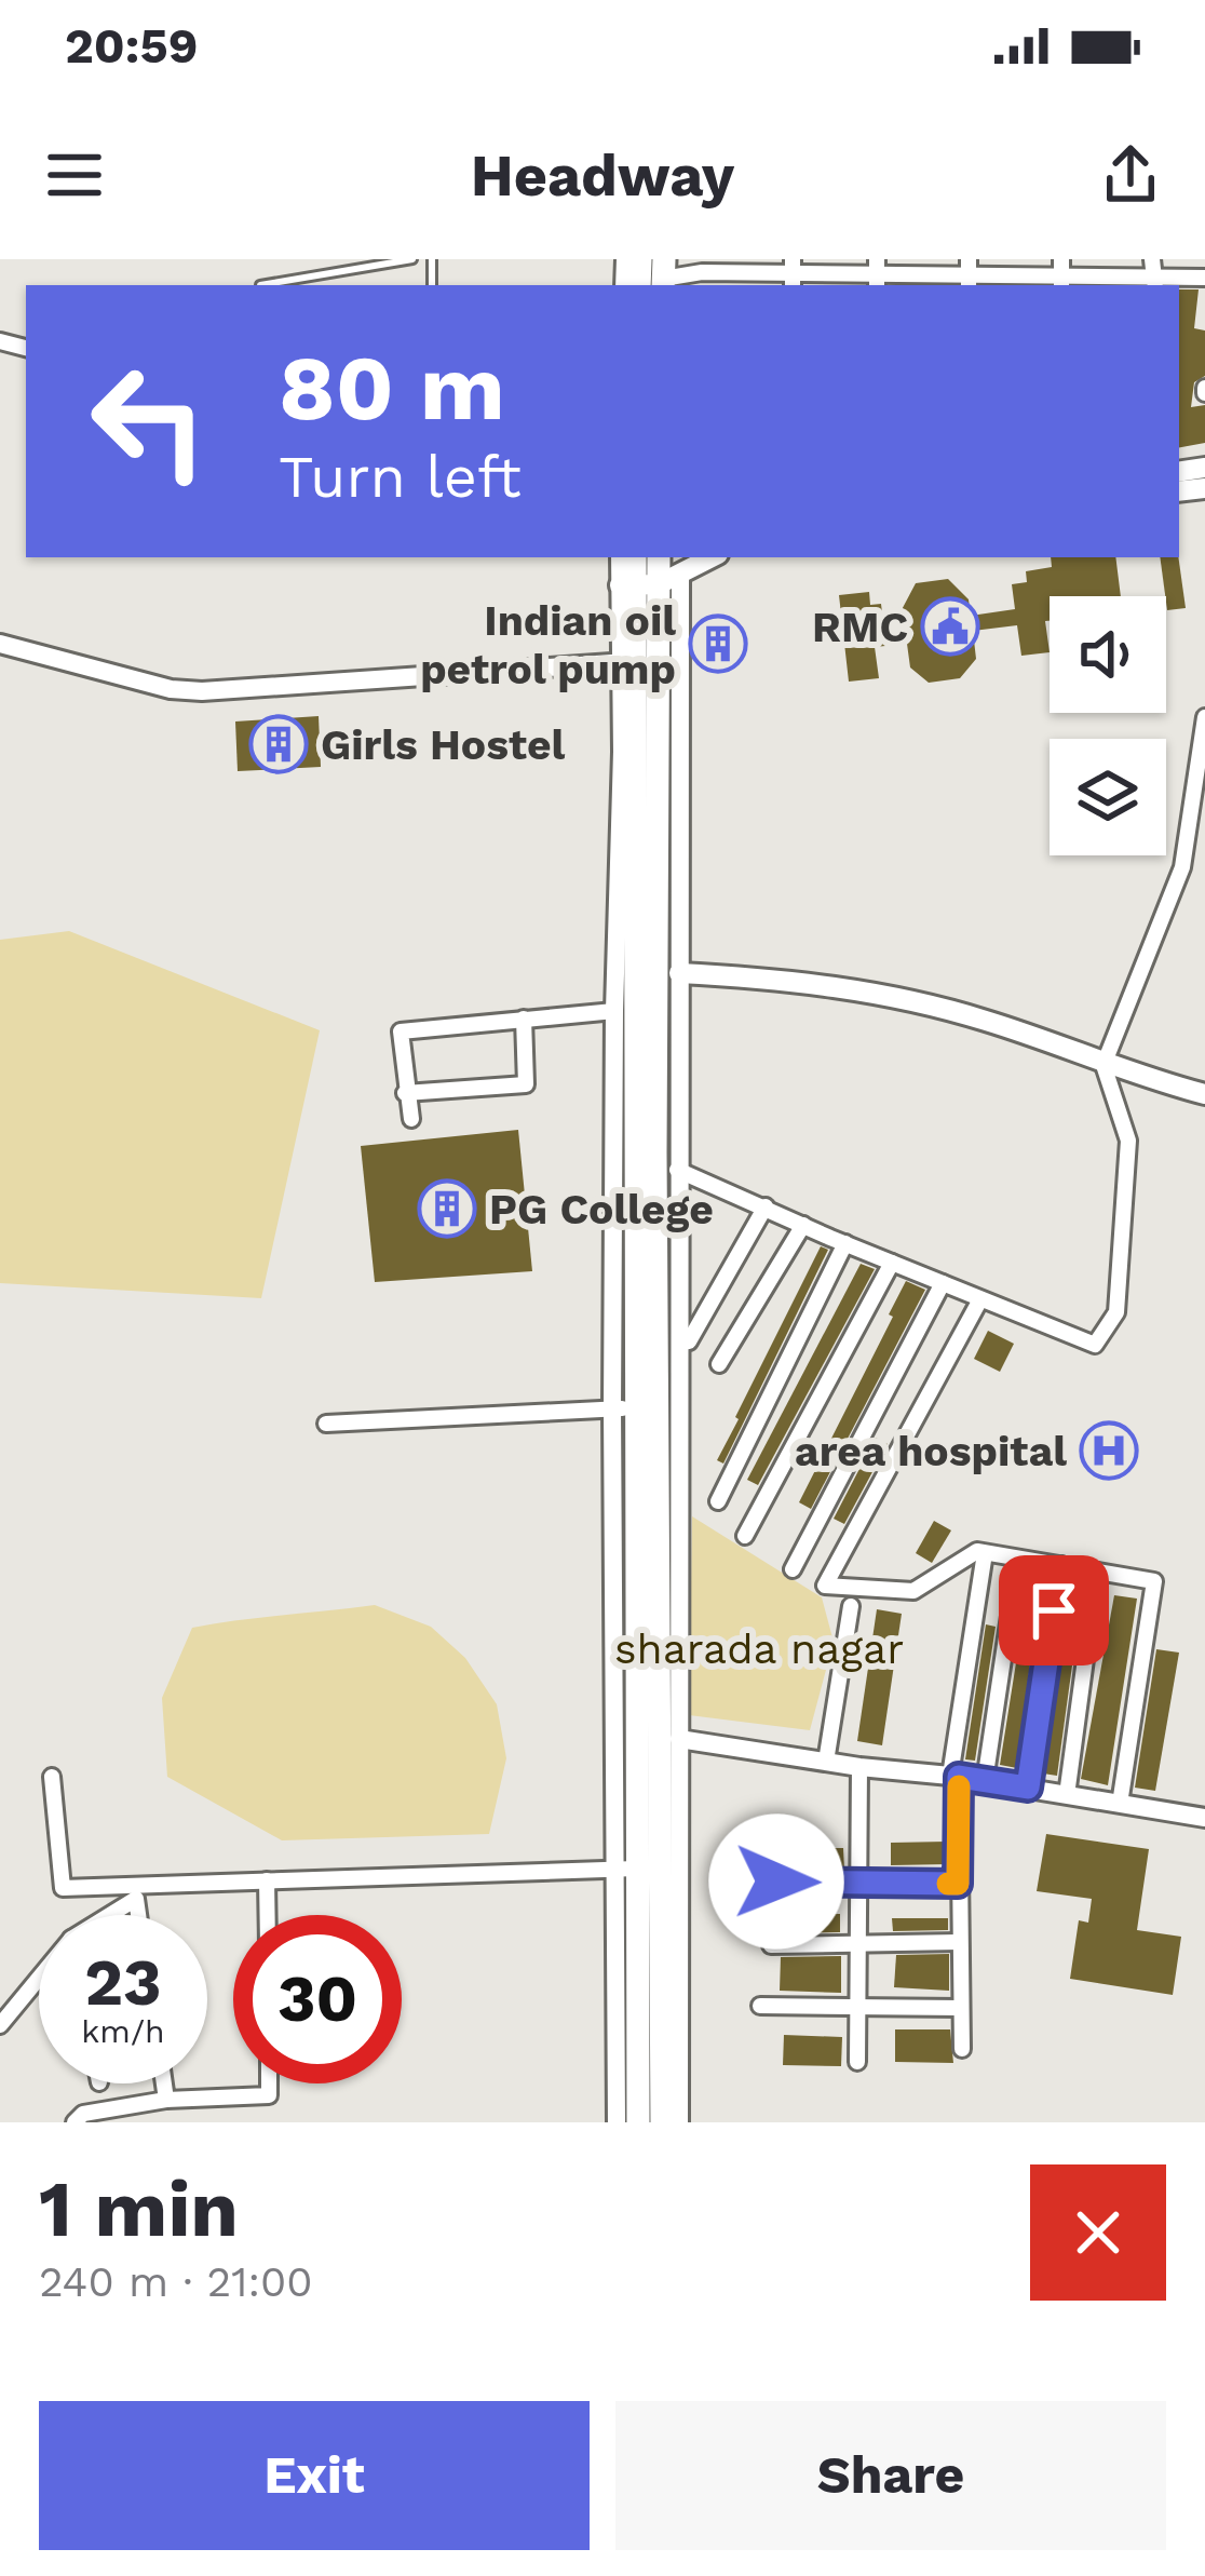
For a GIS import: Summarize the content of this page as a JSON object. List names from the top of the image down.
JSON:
{
  "parks": ["sharada nagar"],
  "places": {
    "public building": ["RMC"],
    "building": ["Indian oil petrol pump", "Girls Hostel", "PG College"],
    "hospital": ["area hospital"]
  },
  "page": {
    "status": "20:59",
    "header": "Headway",
    "turn": ["80 m", "Turn left"],
    "speed": "23 km/h",
    "limit": "30",
    "heading": ["1 min", "240 m · 21:00"],
    "buttons": ["Exit", "Share"]
  }
}
